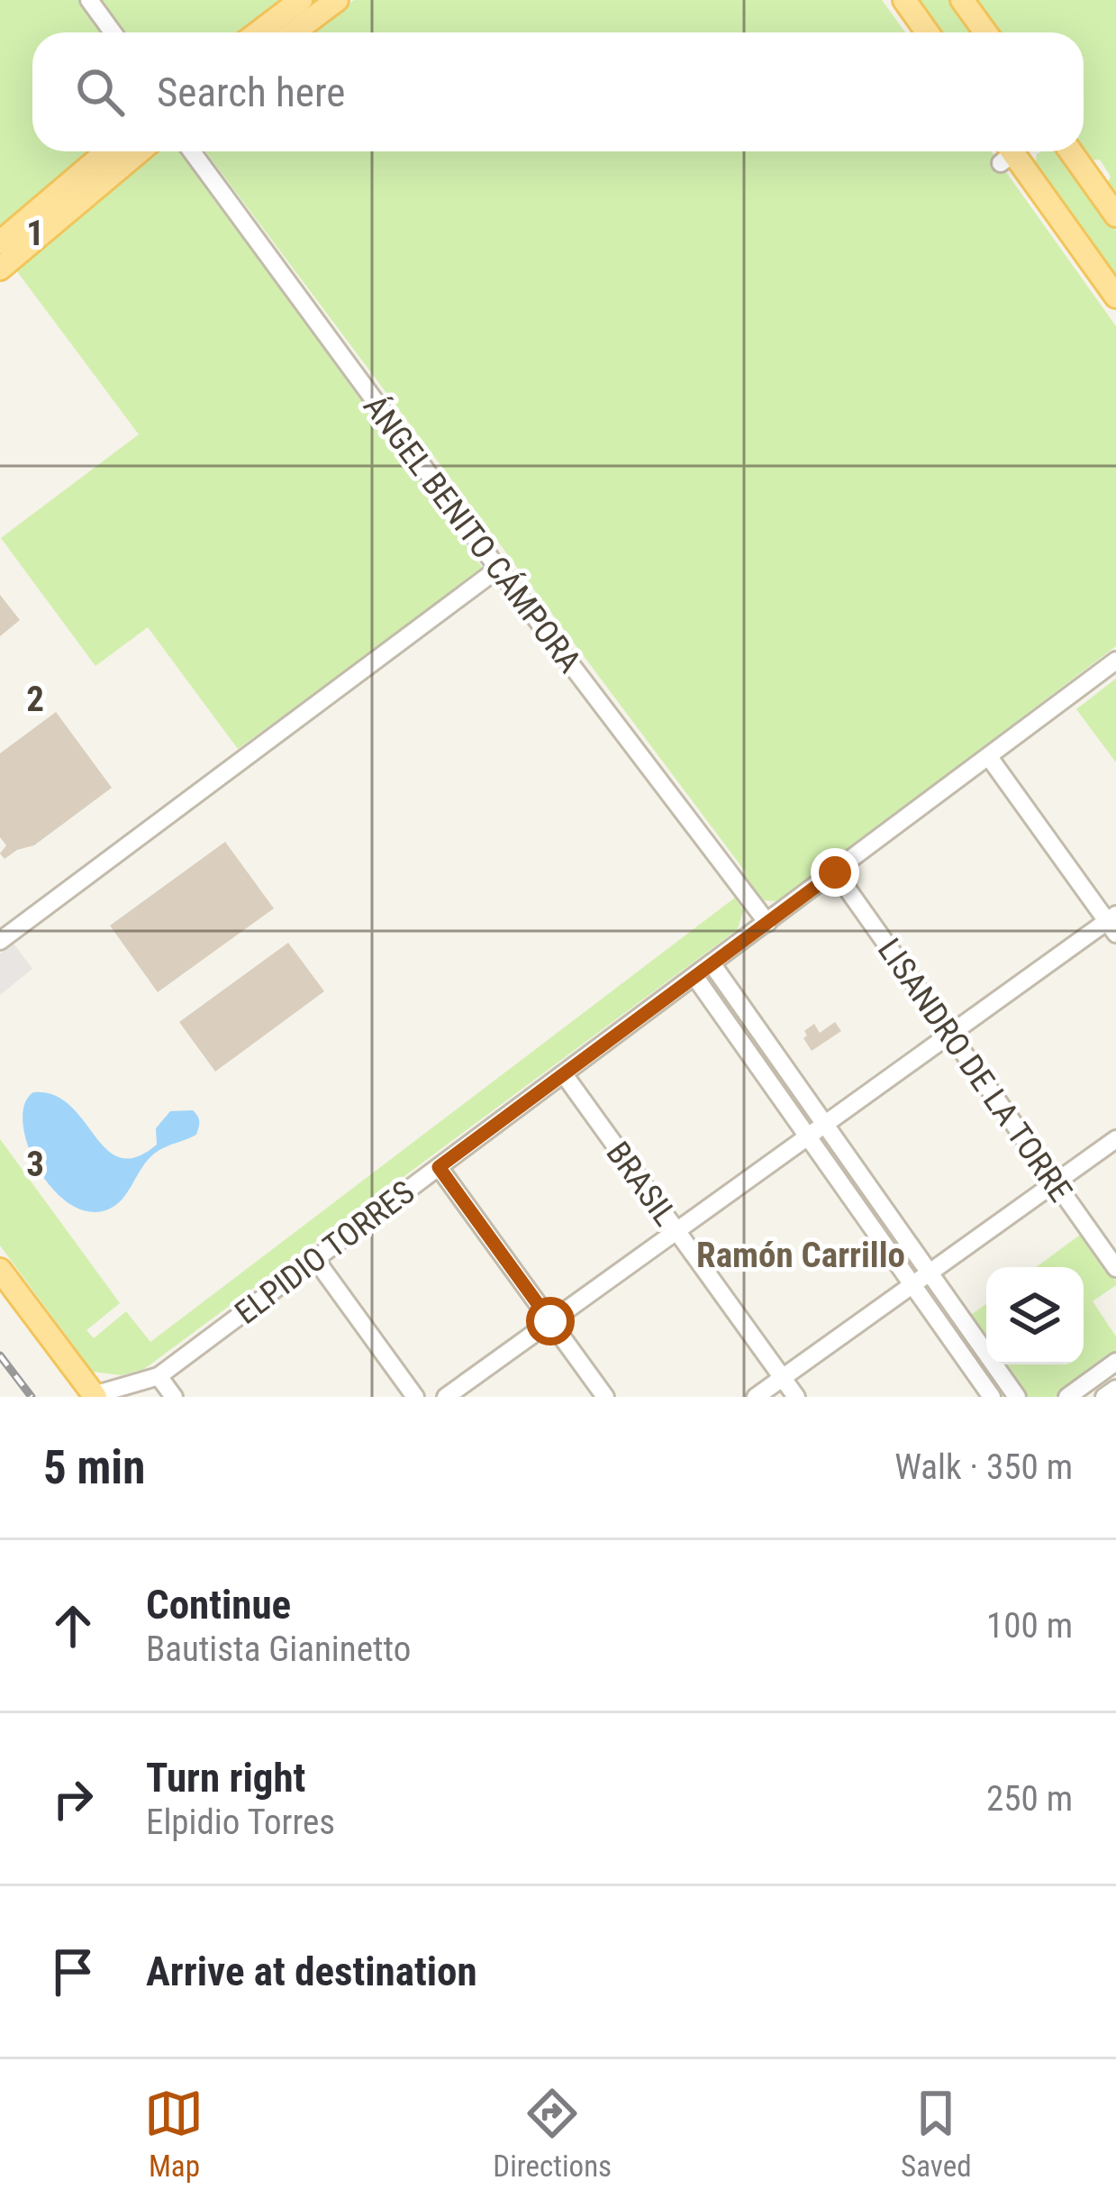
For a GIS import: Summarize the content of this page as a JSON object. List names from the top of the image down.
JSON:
{
  "streets": {
    "street": [
      "ÁNGEL BENITO CÁMPORA",
      "LISANDRO DE LA TORRE",
      "BRASIL",
      "ELPIDIO TORRES"
    ]
  },
  "crossings": [
    ["ÁNGEL BENITO CÁMPORA", "ELPIDIO TORRES"],
    ["LISANDRO DE LA TORRE", "ELPIDIO TORRES"],
    ["BRASIL", "ELPIDIO TORRES"]
  ],
  "districts": ["Ramón Carrillo"],
  "page": {
    "search": "Search here",
    "heading": ["5 min", "Walk · 350 m"],
    "list": [
      ["Continue", "Bautista Gianinetto", "100 m"],
      ["Turn right", "Elpidio Torres", "250 m"],
      "Arrive at destination"
    ],
    "nav": ["Map", "Directions", "Saved"]
  },
  "grid": {
    "rows": ["1", "2", "3"]
  }
}
